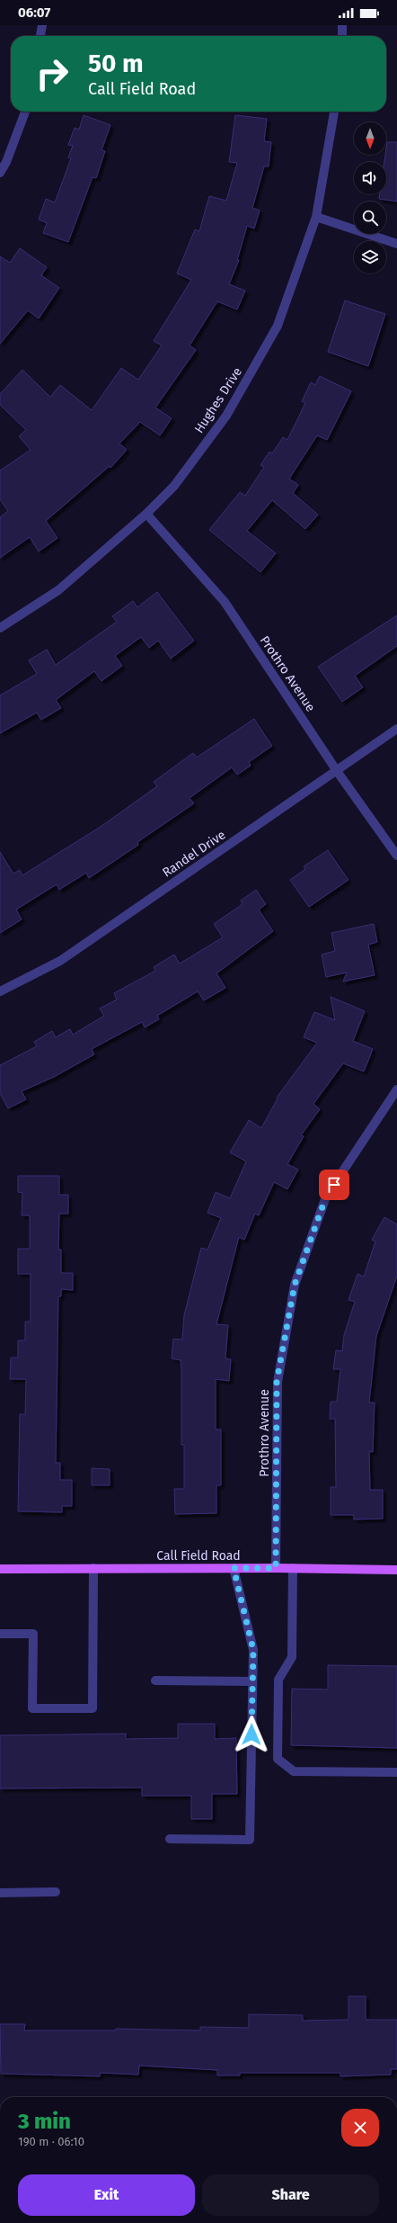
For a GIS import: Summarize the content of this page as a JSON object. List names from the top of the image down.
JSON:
{
  "streets": {
    "main road": ["Call Field Road"],
    "street": ["Hughes Drive", "Prothro Avenue", "Randel Drive"]
  },
  "crossings": [
    ["Hughes Drive", "Prothro Avenue"],
    ["Prothro Avenue", "Randel Drive"],
    ["Prothro Avenue", "Call Field Road"]
  ],
  "north": "bottom",
  "page": {
    "status": "06:07",
    "turn": ["50 m", "Call Field Road"],
    "heading": ["3 min", "190 m · 06:10"],
    "buttons": ["Exit", "Share"]
  }
}
